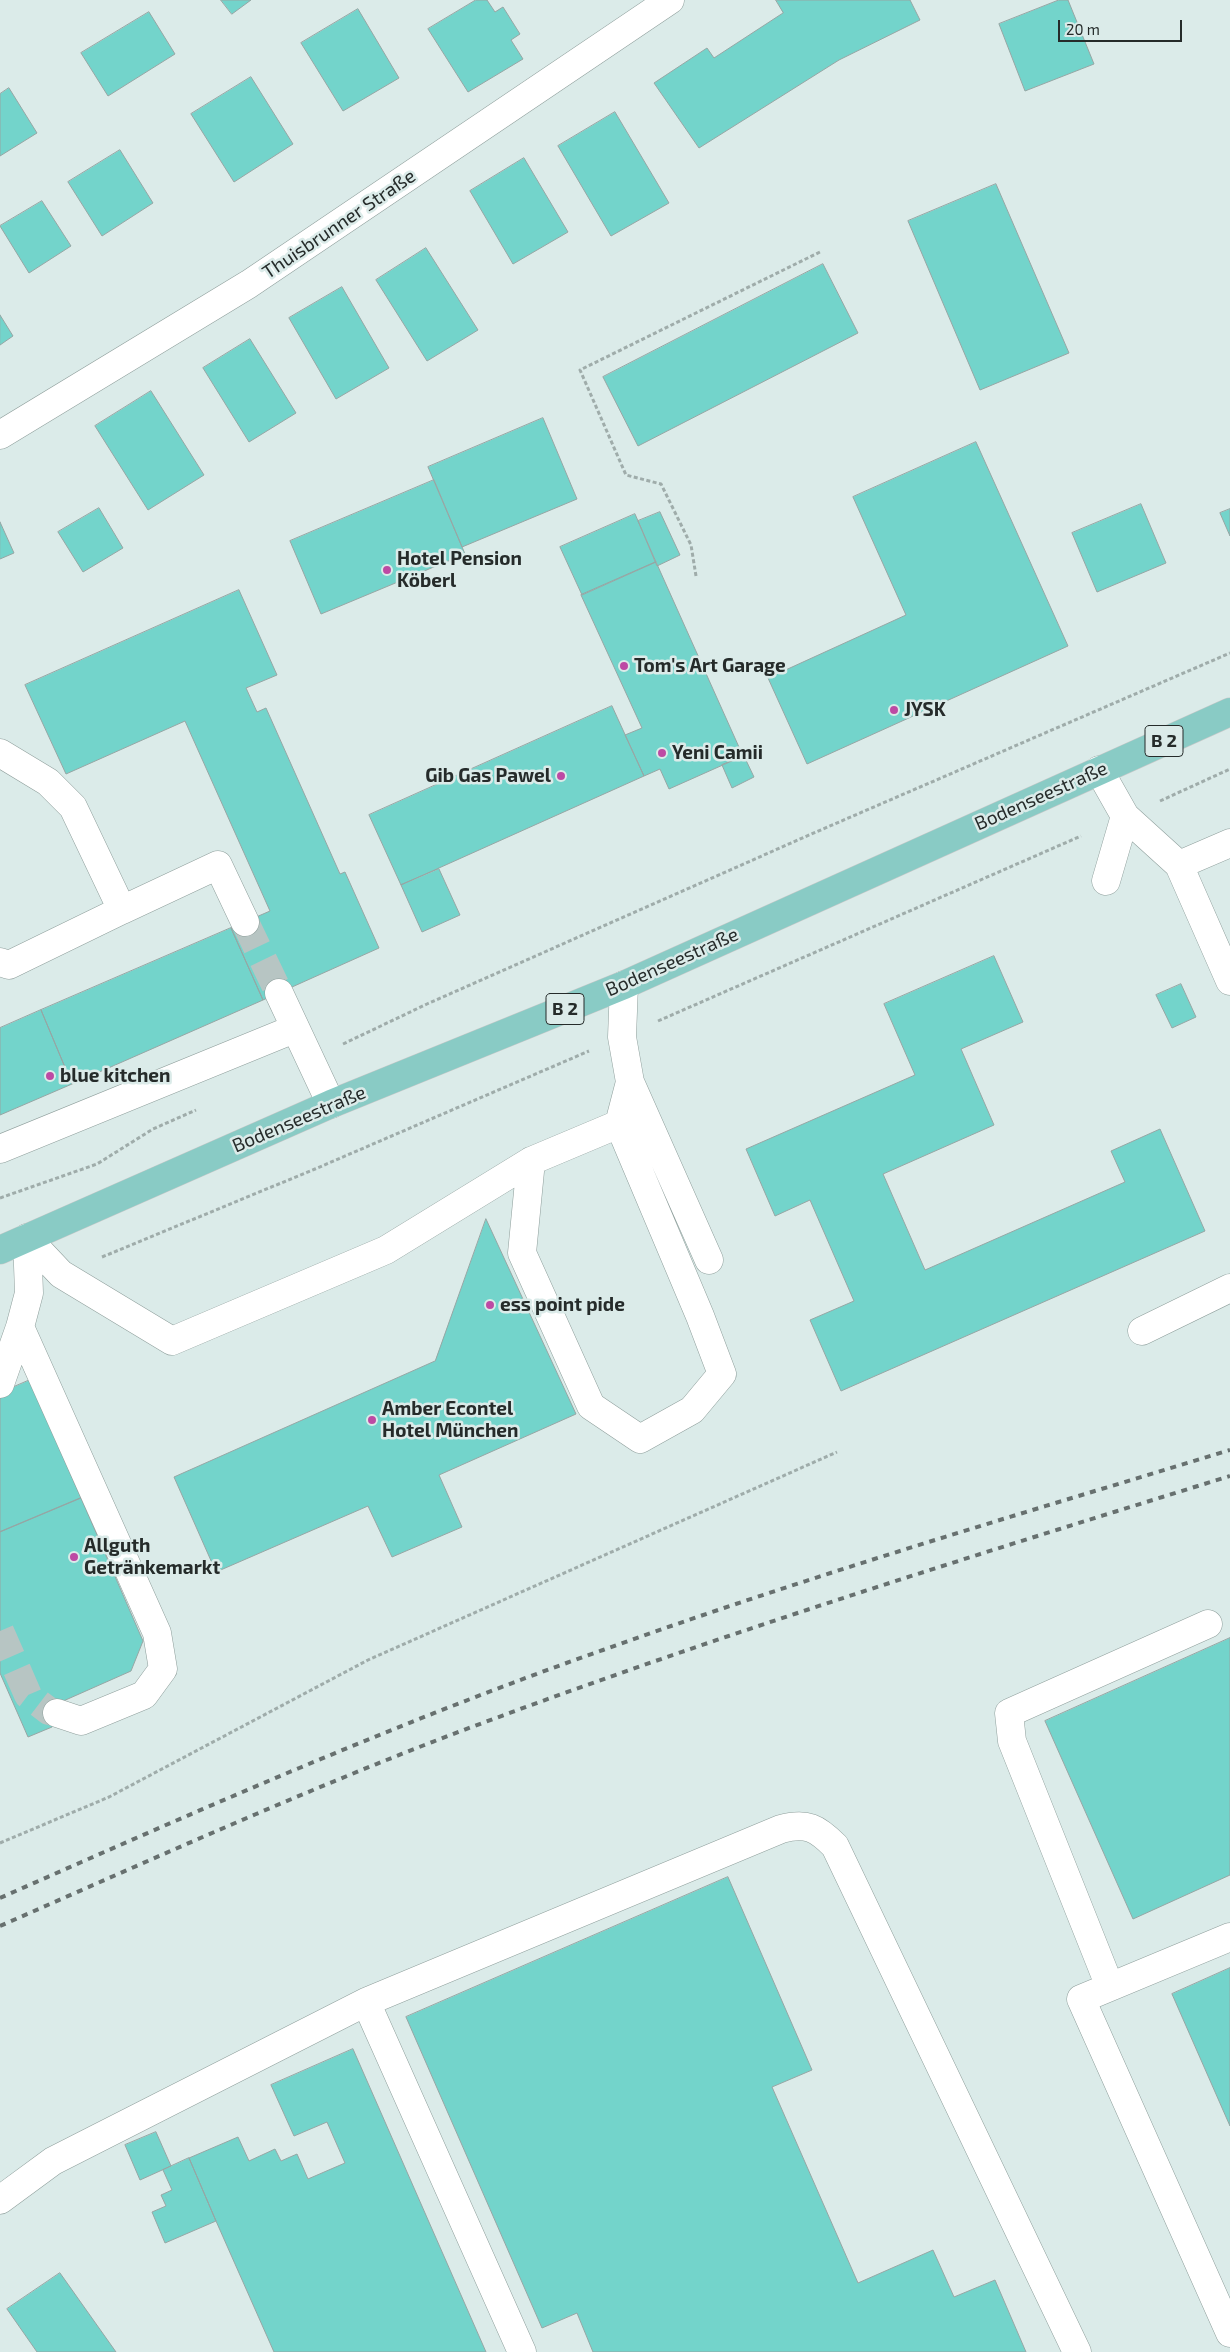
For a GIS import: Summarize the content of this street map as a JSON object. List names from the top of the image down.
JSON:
{
  "streets": {
    "main road": ["B 2", "Bodenseestraße"],
    "street": ["Thuisbrunner Straße"]
  },
  "places": [
    "Hotel Pension Köberl",
    "Tom's Art Garage",
    "JYSK",
    "Yeni Camii",
    "Gib Gas Pawel",
    "blue kitchen",
    "ess point pide",
    "Amber Econtel Hotel München",
    "Allguth Getränkemarkt"
  ],
  "scale_bar": "20 m"
}
